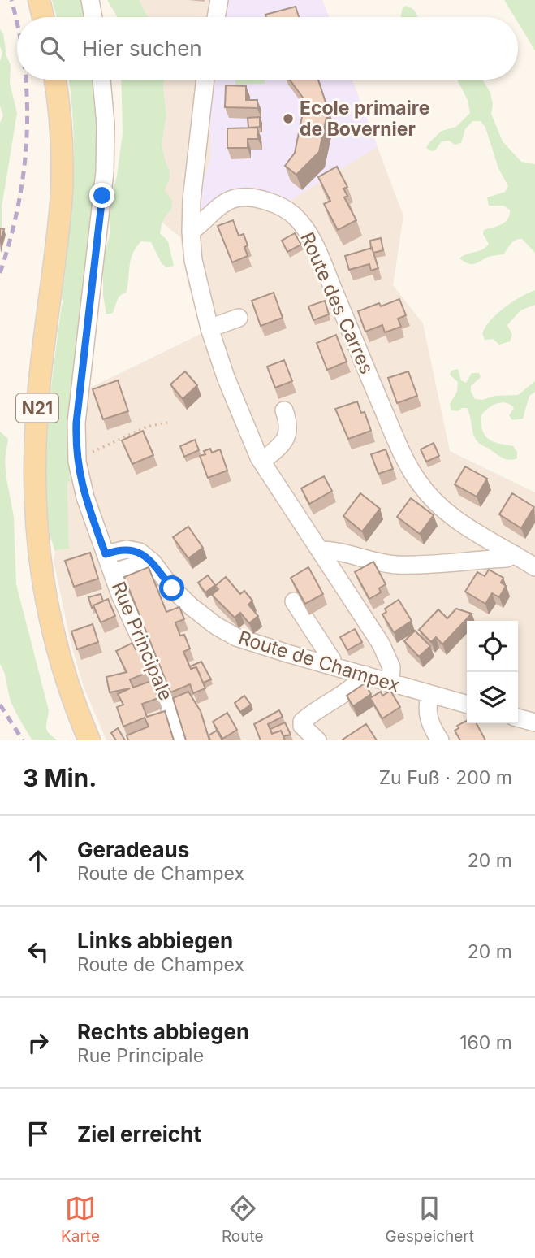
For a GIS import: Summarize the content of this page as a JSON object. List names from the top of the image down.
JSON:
{
  "streets": {
    "main road": ["N21"],
    "street": ["Route des Carres", "Rue Principale", "Route de Champex"]
  },
  "crossings": [
    ["Rue Principale", "Route de Champex"]
  ],
  "places": ["Ecole primaire de Bovernier"],
  "page": {
    "search": "Hier suchen",
    "heading": ["3 Min.", "Zu Fuß · 200 m"],
    "list": [
      ["Geradeaus", "Route de Champex", "20 m"],
      ["Links abbiegen", "Route de Champex", "20 m"],
      ["Rechts abbiegen", "Rue Principale", "160 m"],
      "Ziel erreicht"
    ],
    "nav": ["Karte", "Route", "Gespeichert"]
  }
}
